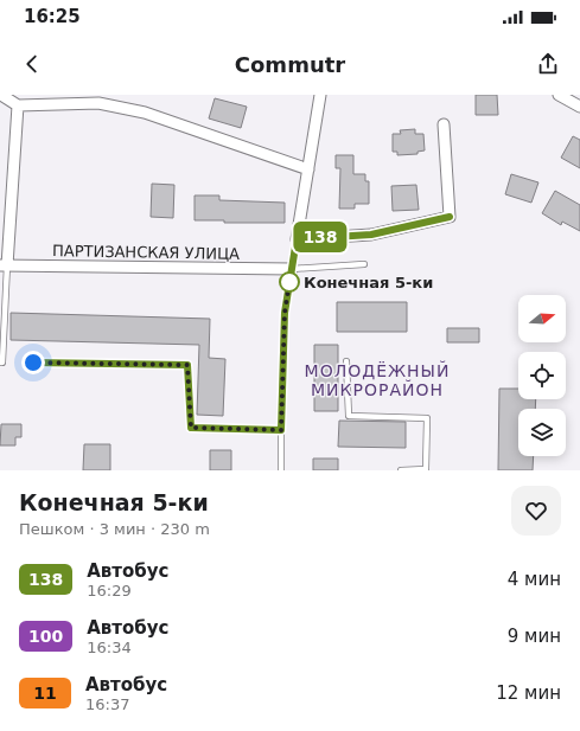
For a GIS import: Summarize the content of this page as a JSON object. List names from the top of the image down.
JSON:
{
  "streets": {
    "street": ["ПАРТИЗАНСКАЯ УЛИЦА"]
  },
  "districts": ["МОЛОДЁЖНЫЙ МИКРОРАЙОН"],
  "places": ["Конечная 5-ки"],
  "lines": ["bus line 138"],
  "north": "right",
  "page": {
    "status": "16:25",
    "header": "Commutr",
    "on_map": "138",
    "heading": ["Конечная 5-ки", "Пешком · 3 мин · 230 m"],
    "list": [
      {
        "mark": "138",
        "name": "Автобус",
        "note": "16:29",
        "value": "4 мин"
      },
      {
        "mark": "100",
        "name": "Автобус",
        "note": "16:34",
        "value": "9 мин"
      },
      {
        "mark": "11",
        "name": "Автобус",
        "note": "16:37",
        "value": "12 мин"
      }
    ]
  }
}
